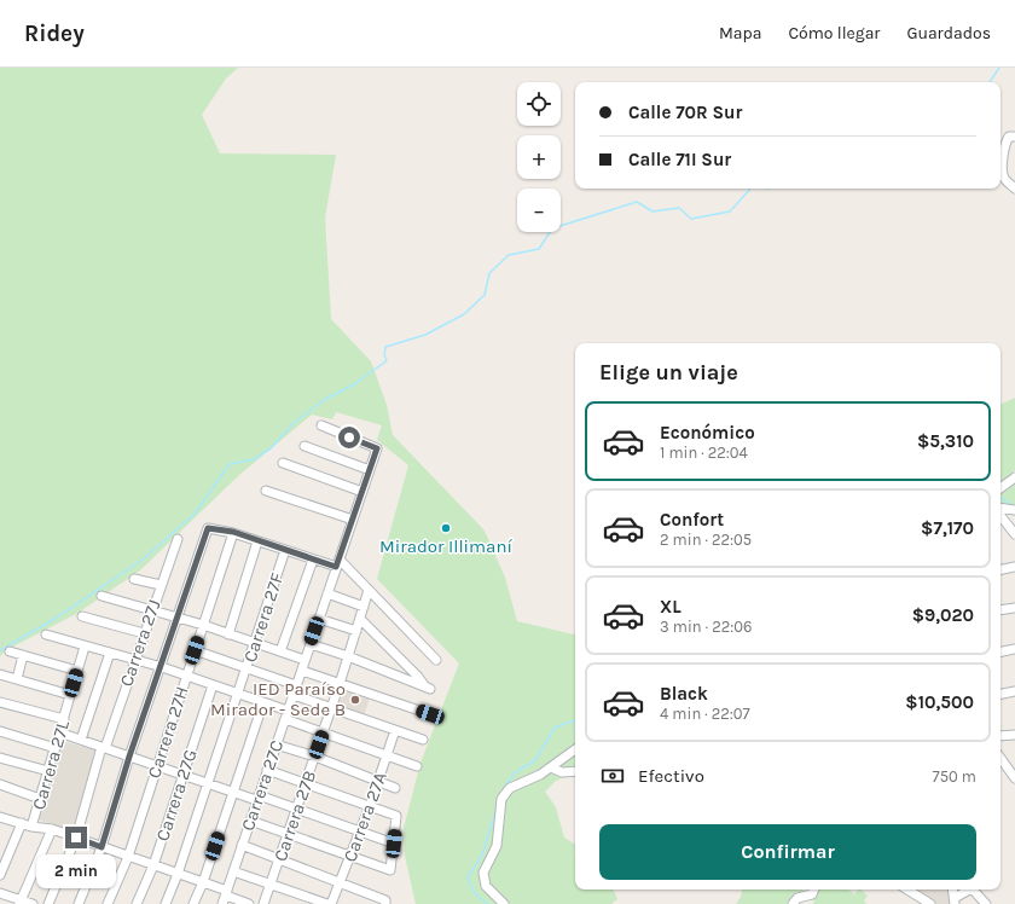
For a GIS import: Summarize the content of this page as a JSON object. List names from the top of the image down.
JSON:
{
  "streets": {
    "street": [
      "Carrera 27F",
      "Carrera 27J",
      "Carrera 27H",
      "Carrera 27L",
      "Carrera 27C",
      "Carrera 27G",
      "Carrera 27B",
      "Carrera 27A"
    ]
  },
  "places": ["Mirador Illimaní", "IED Paraíso Mirador - Sede B"],
  "page": {
    "header": "Ridey",
    "nav": ["Mapa", "Cómo llegar", "Guardados"],
    "map_buttons": ["+", "−"],
    "banner": ["Calle 70R Sur", "Calle 71I Sur"],
    "heading": "Elige un viaje",
    "list": [
      {
        "name": "Económico",
        "note": "1 min · 22:04",
        "value": "$5,310"
      },
      {
        "name": "Confort",
        "note": "2 min · 22:05",
        "value": "$7,170"
      },
      {
        "name": "XL",
        "note": "3 min · 22:06",
        "value": "$9,020"
      },
      {
        "name": "Black",
        "note": "4 min · 22:07",
        "value": "$10,500"
      }
    ],
    "pay": ["Efectivo", "750 m"],
    "buttons": "Confirmar",
    "bubble": "2 min"
  }
}
